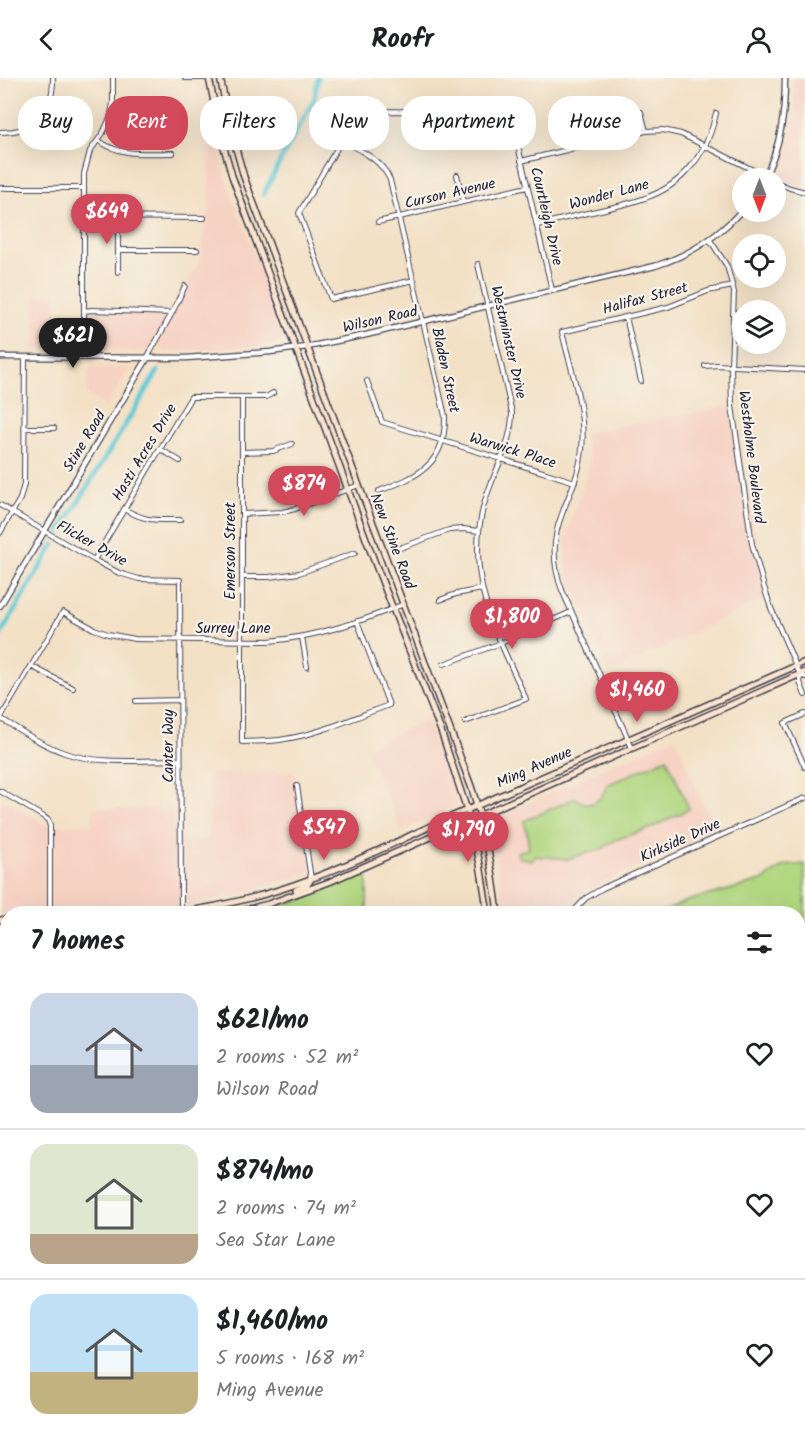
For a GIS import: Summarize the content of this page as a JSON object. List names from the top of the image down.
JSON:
{
  "streets": {
    "main road": ["New Stine Road", "Ming Avenue"],
    "street": [
      "Curson Avenue",
      "Wonder Lane",
      "Courtleigh Drive",
      "Halifax Street",
      "Wilson Road",
      "Westminster Drive",
      "Bladen Street",
      "Stine Road",
      "Warwick Place",
      "Hasti Acres Drive",
      "Westholme Boulevard",
      "Flicker Drive",
      "Emerson Street",
      "Surrey Lane",
      "Canter Way",
      "Kirkside Drive"
    ]
  },
  "crossings": [
    ["Curson Avenue", "Courtleigh Drive"],
    ["Curson Avenue", "Bladen Street"],
    ["Wonder Lane", "Courtleigh Drive"],
    ["Courtleigh Drive", "Wilson Road"],
    ["Halifax Street", "Warwick Place"],
    ["Wilson Road", "Westminster Drive"],
    ["Wilson Road", "Bladen Street"],
    ["Wilson Road", "Stine Road"],
    ["Wilson Road", "Westholme Boulevard"],
    ["Wilson Road", "New Stine Road"],
    ["Westminster Drive", "Warwick Place"],
    ["Bladen Street", "Warwick Place"],
    ["Stine Road", "Flicker Drive"],
    ["Hasti Acres Drive", "Flicker Drive"],
    ["Hasti Acres Drive", "Emerson Street"],
    ["Westholme Boulevard", "Ming Avenue"],
    ["New Stine Road", "Surrey Lane"],
    ["New Stine Road", "Ming Avenue"],
    ["Flicker Drive", "Canter Way"],
    ["Emerson Street", "Surrey Lane"],
    ["Surrey Lane", "Canter Way"]
  ],
  "north": "bottom",
  "page": {
    "header": "Roofr",
    "chip": [
      "Buy",
      "Rent",
      "Filters",
      "New",
      "Apartment",
      "House"
    ],
    "price": [
      "$649",
      "$621",
      "$874",
      "$1,800",
      "$1,460",
      "$547",
      "$1,790"
    ],
    "heading": "7 homes",
    "list": [
      {
        "name": "$621/mo",
        "note": "2 rooms · 52 m² · Wilson Road"
      },
      {
        "name": "$874/mo",
        "note": "2 rooms · 74 m² · Sea Star Lane"
      },
      {
        "name": "$1,460/mo",
        "note": "5 rooms · 168 m² · Ming Avenue"
      }
    ]
  }
}
